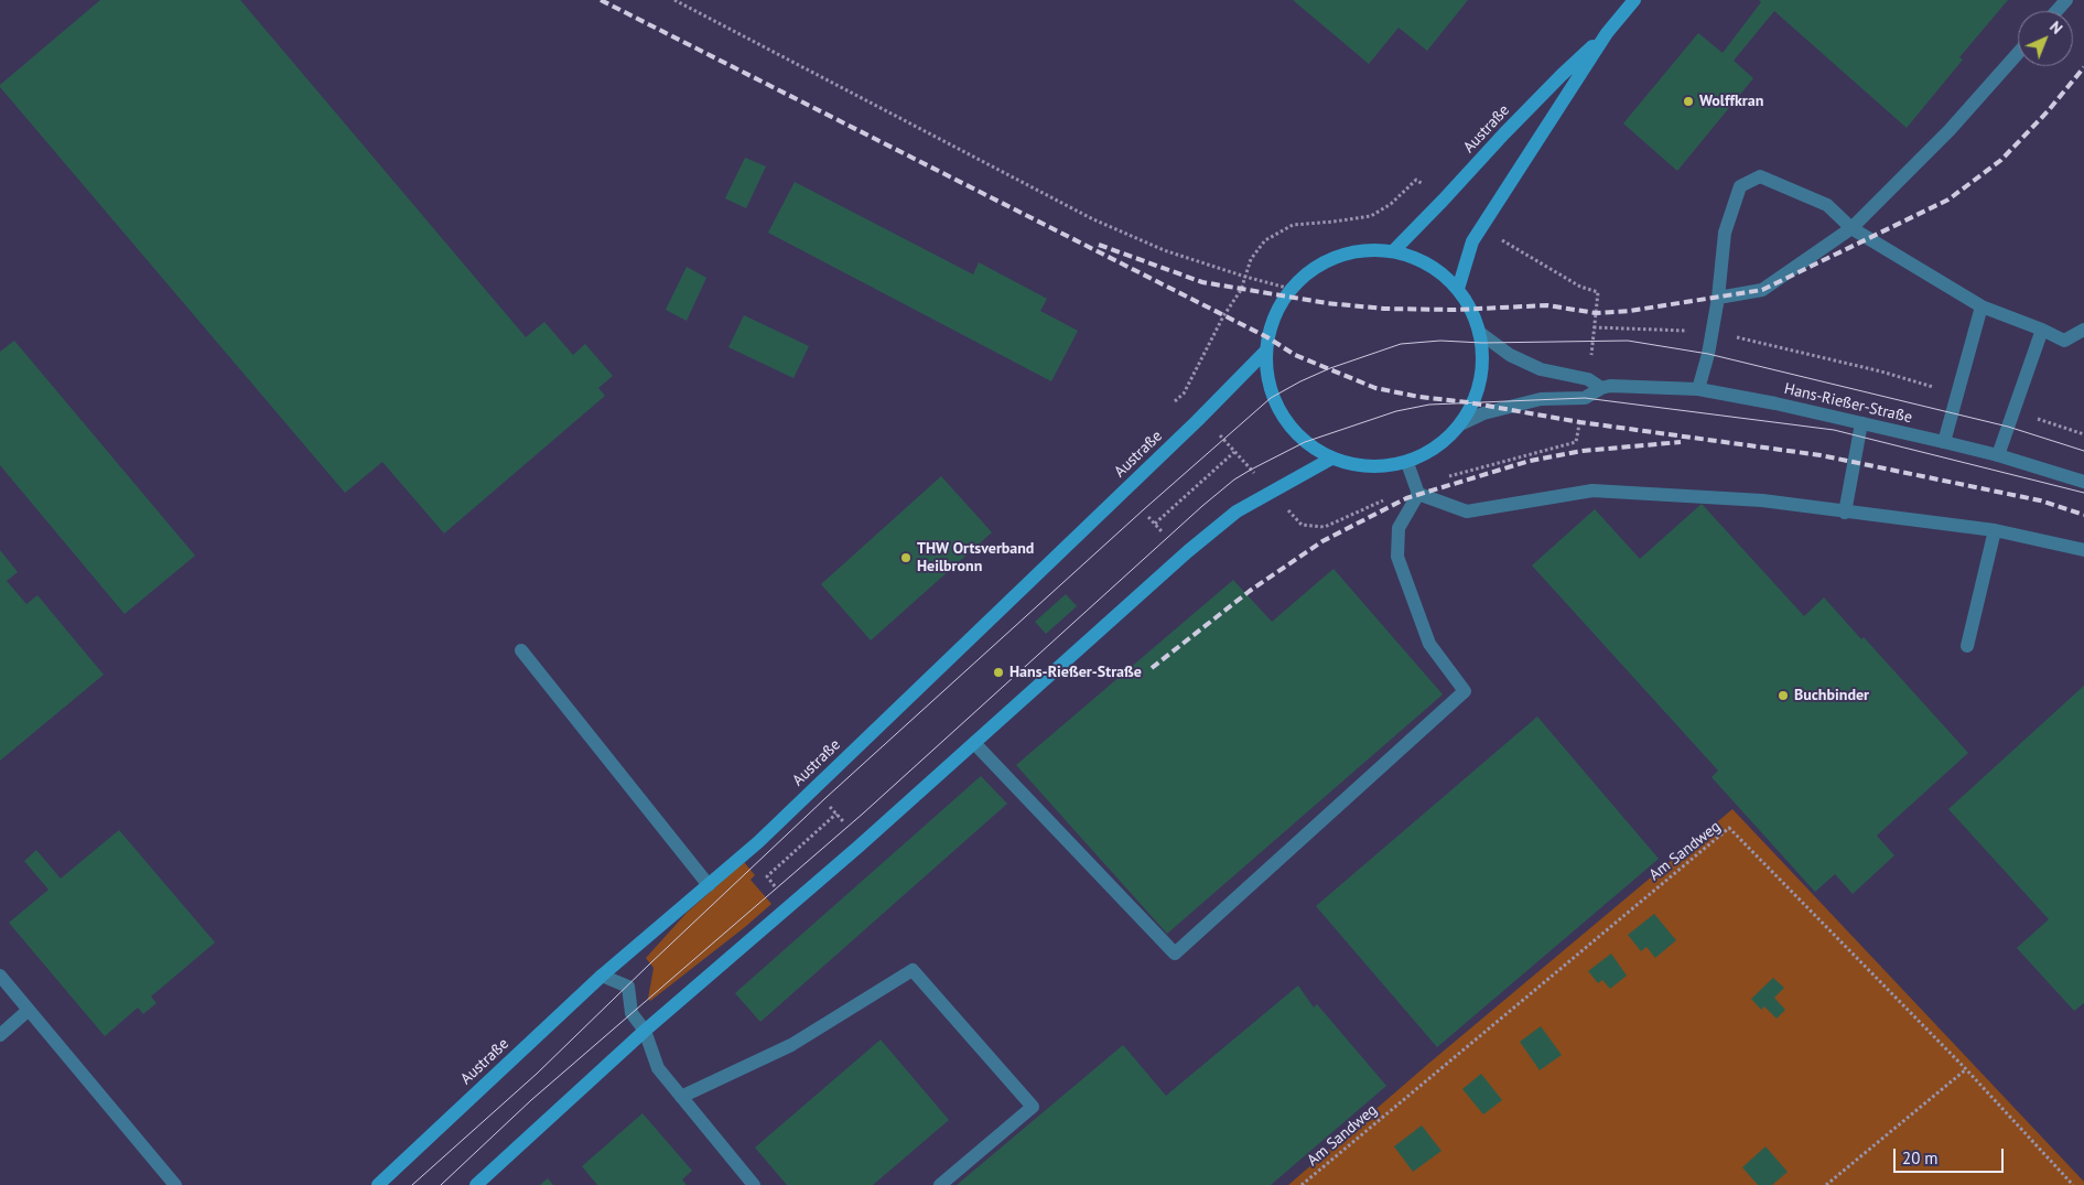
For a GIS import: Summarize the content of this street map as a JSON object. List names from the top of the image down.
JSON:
{
  "streets": {
    "main road": ["Austraße"],
    "street": ["Hans-Rießer-Straße"],
    "path": ["Am Sandweg"]
  },
  "crossings": [
    ["Austraße", "Hans-Rießer-Straße"]
  ],
  "places": [
    "Wolffkran",
    "THW Ortsverband Heilbronn",
    "Hans-Rießer-Straße",
    "Buchbinder"
  ],
  "scale_bar": "20 m",
  "north": "top right"
}
